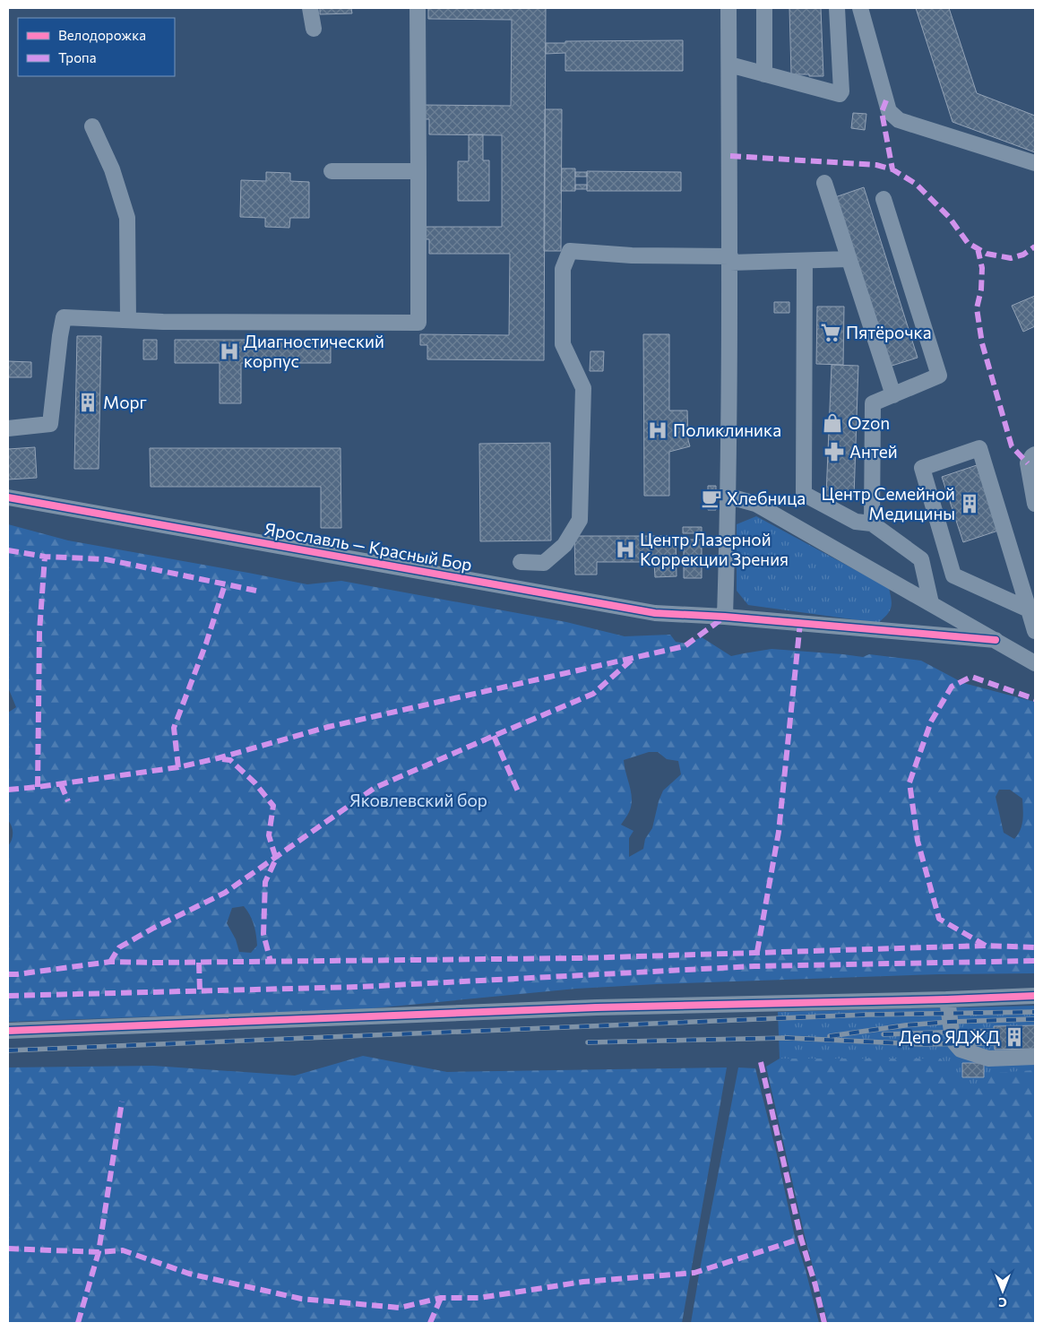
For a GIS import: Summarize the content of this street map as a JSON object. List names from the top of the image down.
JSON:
{
  "streets": {
    "street": ["Ярославль — Красный Бор"]
  },
  "parks": ["Яковлевский бор"],
  "places": {
    "supermarket": ["Пятёрочка"],
    "hospital": ["Диагностический корпус", "Поликлиника", "Центр Лазерной Коррекции Зрения"],
    "building": ["Морг", "Центр Семейной Медицины", "Депо ЯДЖД"],
    "shop": ["Ozon"],
    "pharmacy": ["Антей"],
    "cafe": ["Хлебница"]
  },
  "legend": ["Велодорожка", "Тропа"],
  "north": "bottom"
}
